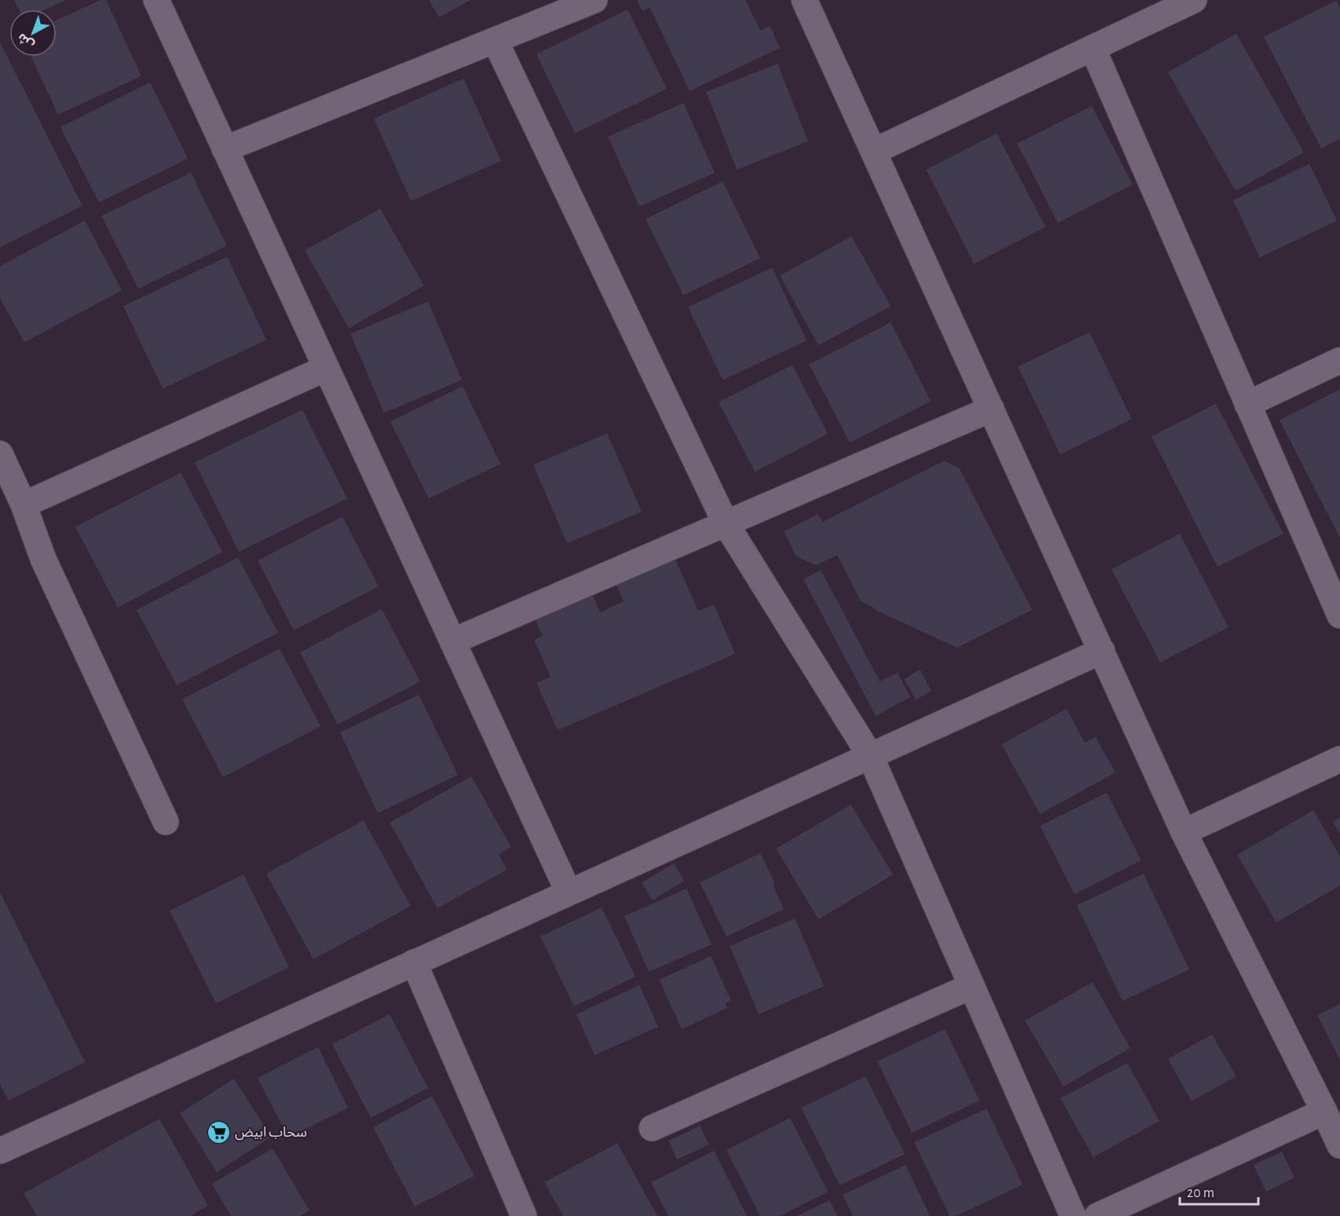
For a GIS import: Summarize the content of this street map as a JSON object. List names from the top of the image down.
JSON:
{
  "places": {
    "supermarket": ["سحاب ابيض"]
  },
  "scale_bar": "20 m",
  "north": "bottom left"
}
